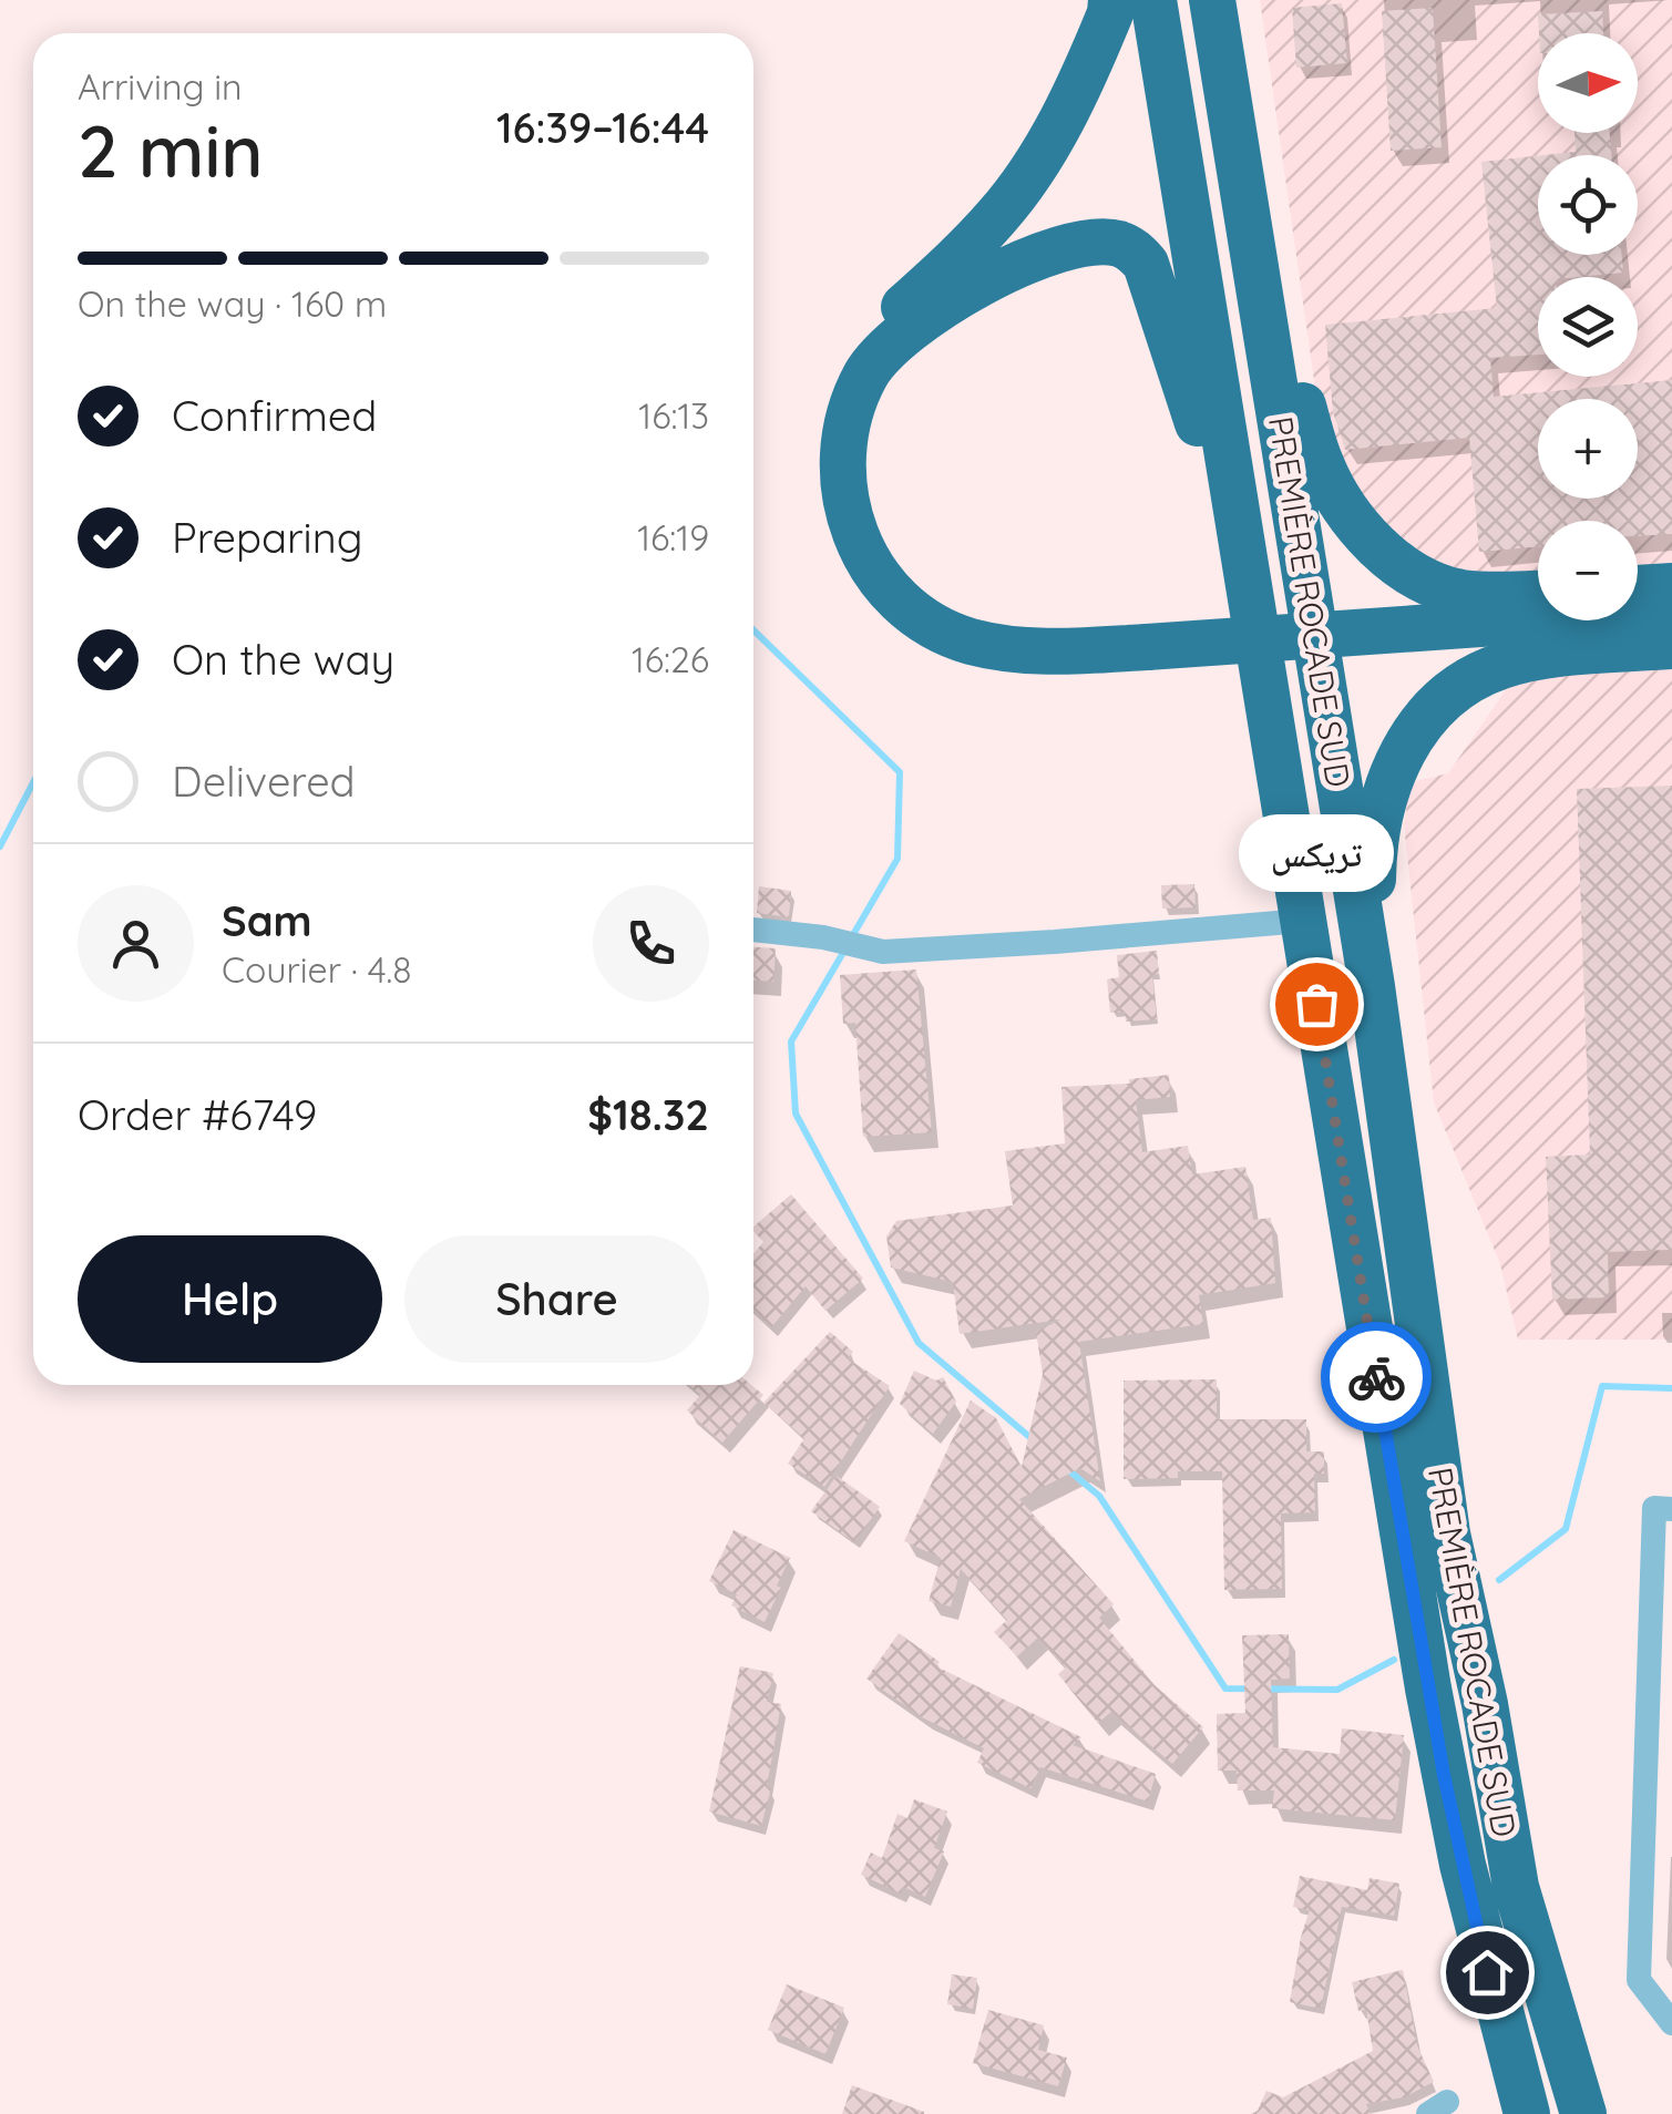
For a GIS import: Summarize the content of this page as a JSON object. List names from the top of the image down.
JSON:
{
  "streets": {
    "highway": ["PREMIÈRE ROCADE SUD"]
  },
  "places": ["تريكس"],
  "north": "right",
  "page": {
    "map_buttons": ["+", "−"],
    "heading": ["2 min", "Arriving in", "16:39–16:44"],
    "panel": [
      "Sam",
      "Courier · 4.8",
      "Order #6749",
      "$18.32"
    ],
    "bar": "On the way · 160 m",
    "list": [
      ["Confirmed", "16:13"],
      ["Preparing", "16:19"],
      ["On the way", "16:26"],
      "Delivered"
    ],
    "bubble": "تريكس",
    "buttons": ["Help", "Share"]
  }
}
